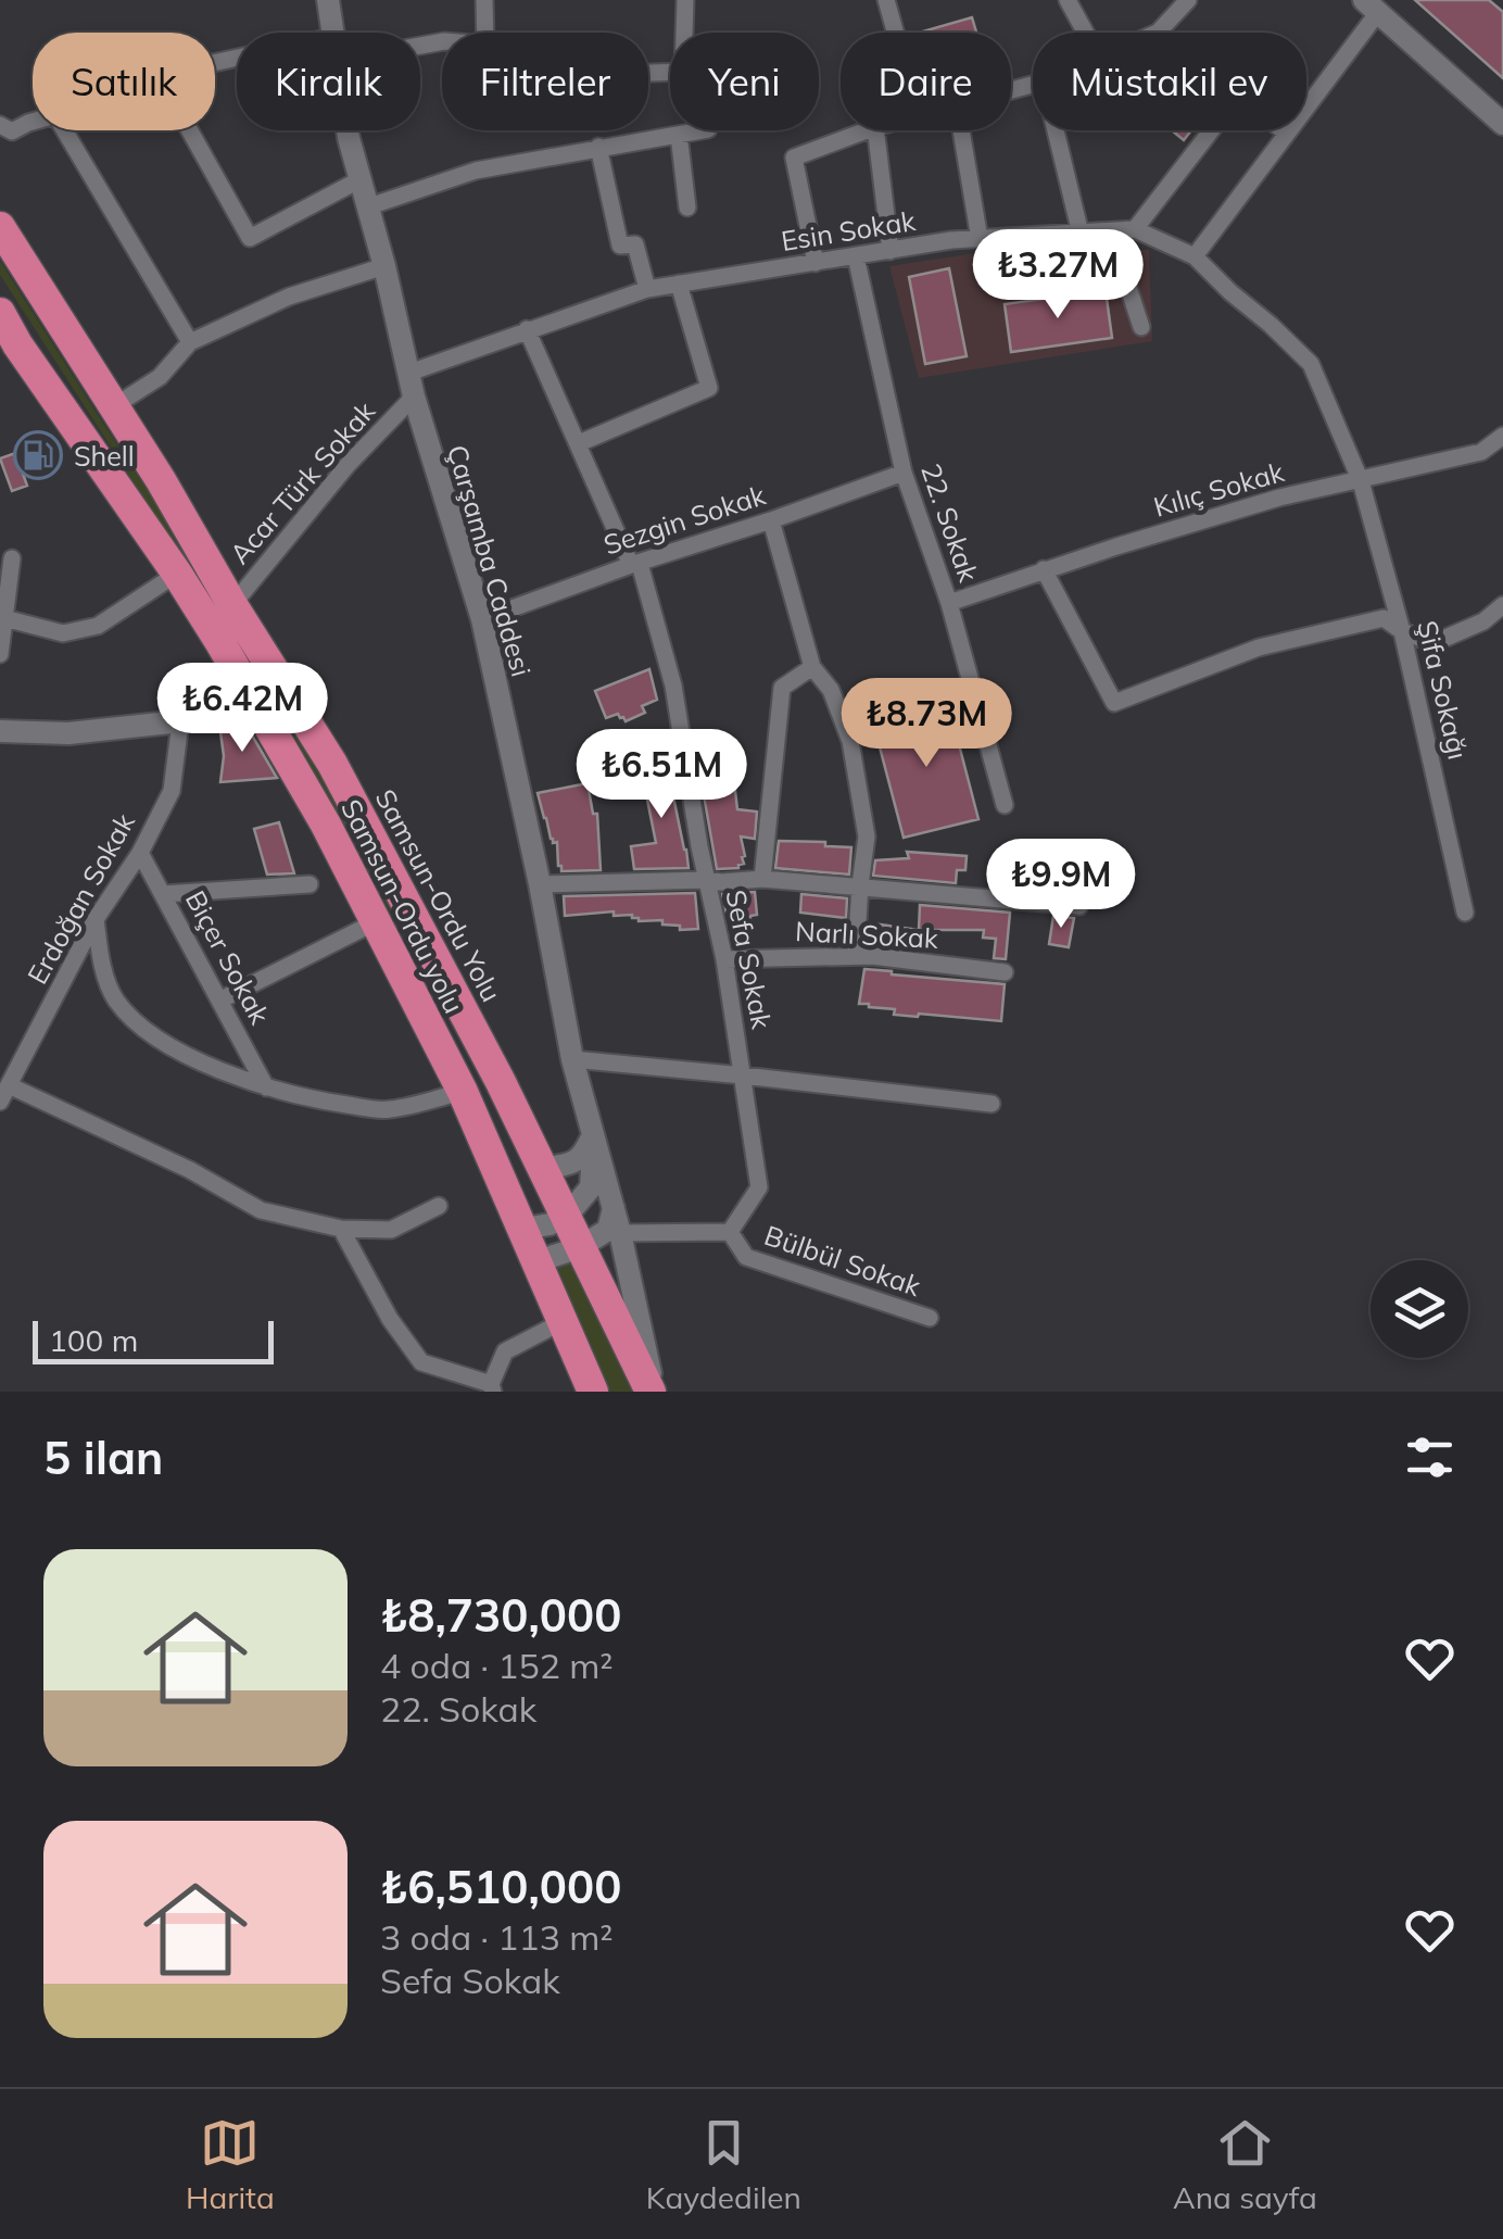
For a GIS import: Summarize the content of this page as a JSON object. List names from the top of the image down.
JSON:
{
  "streets": {
    "highway": ["Samsun-Ordu Yolu", "Samsun-Ordu yolu"],
    "main road": ["Çarşamba Caddesi"],
    "street": [
      "Esin Sokak",
      "Acar Türk Sokak",
      "Kılıç Sokak",
      "Sezgin Sokak",
      "22. Sokak",
      "Şifa Sokağı",
      "Erdoğan Sokak",
      "Narlı Sokak",
      "Biçer Sokak",
      "Sefa Sokak",
      "Bülbül Sokak"
    ]
  },
  "crossings": [
    ["Esin Sokak", "22. Sokak"],
    ["Esin Sokak", "Çarşamba Caddesi"],
    ["Esin Sokak", "Şifa Sokağı"],
    ["Esin Sokak", "Sefa Sokak"],
    ["Acar Türk Sokak", "Çarşamba Caddesi"],
    ["Acar Türk Sokak", "Samsun-Ordu Yolu"],
    ["Kılıç Sokak", "22. Sokak"],
    ["Kılıç Sokak", "Şifa Sokağı"],
    ["Sezgin Sokak", "22. Sokak"],
    ["Sezgin Sokak", "Çarşamba Caddesi"],
    ["Sezgin Sokak", "Sefa Sokak"],
    ["Çarşamba Caddesi", "Samsun-Ordu Yolu"],
    ["Çarşamba Caddesi", "Bülbül Sokak"],
    ["Erdoğan Sokak", "Biçer Sokak"],
    ["Narlı Sokak", "Sefa Sokak"],
    ["Sefa Sokak", "Bülbül Sokak"]
  ],
  "places": {
    "fuel station": ["Shell"]
  },
  "scale_bar": "100 m",
  "page": {
    "chip": [
      "Satılık",
      "Kiralık",
      "Filtreler",
      "Yeni",
      "Daire",
      "Müstakil ev"
    ],
    "price": [
      "₺3.27M",
      "₺6.42M",
      "₺8.73M",
      "₺6.51M",
      "₺9.9M"
    ],
    "scale": "100 m",
    "heading": "5 ilan",
    "list": [
      {
        "name": "₺8,730,000",
        "note": "4 oda · 152 m² · 22. Sokak"
      },
      {
        "name": "₺6,510,000",
        "note": "3 oda · 113 m² · Sefa Sokak"
      }
    ],
    "tabs": ["Harita", "Kaydedilen", "Ana sayfa"]
  }
}
